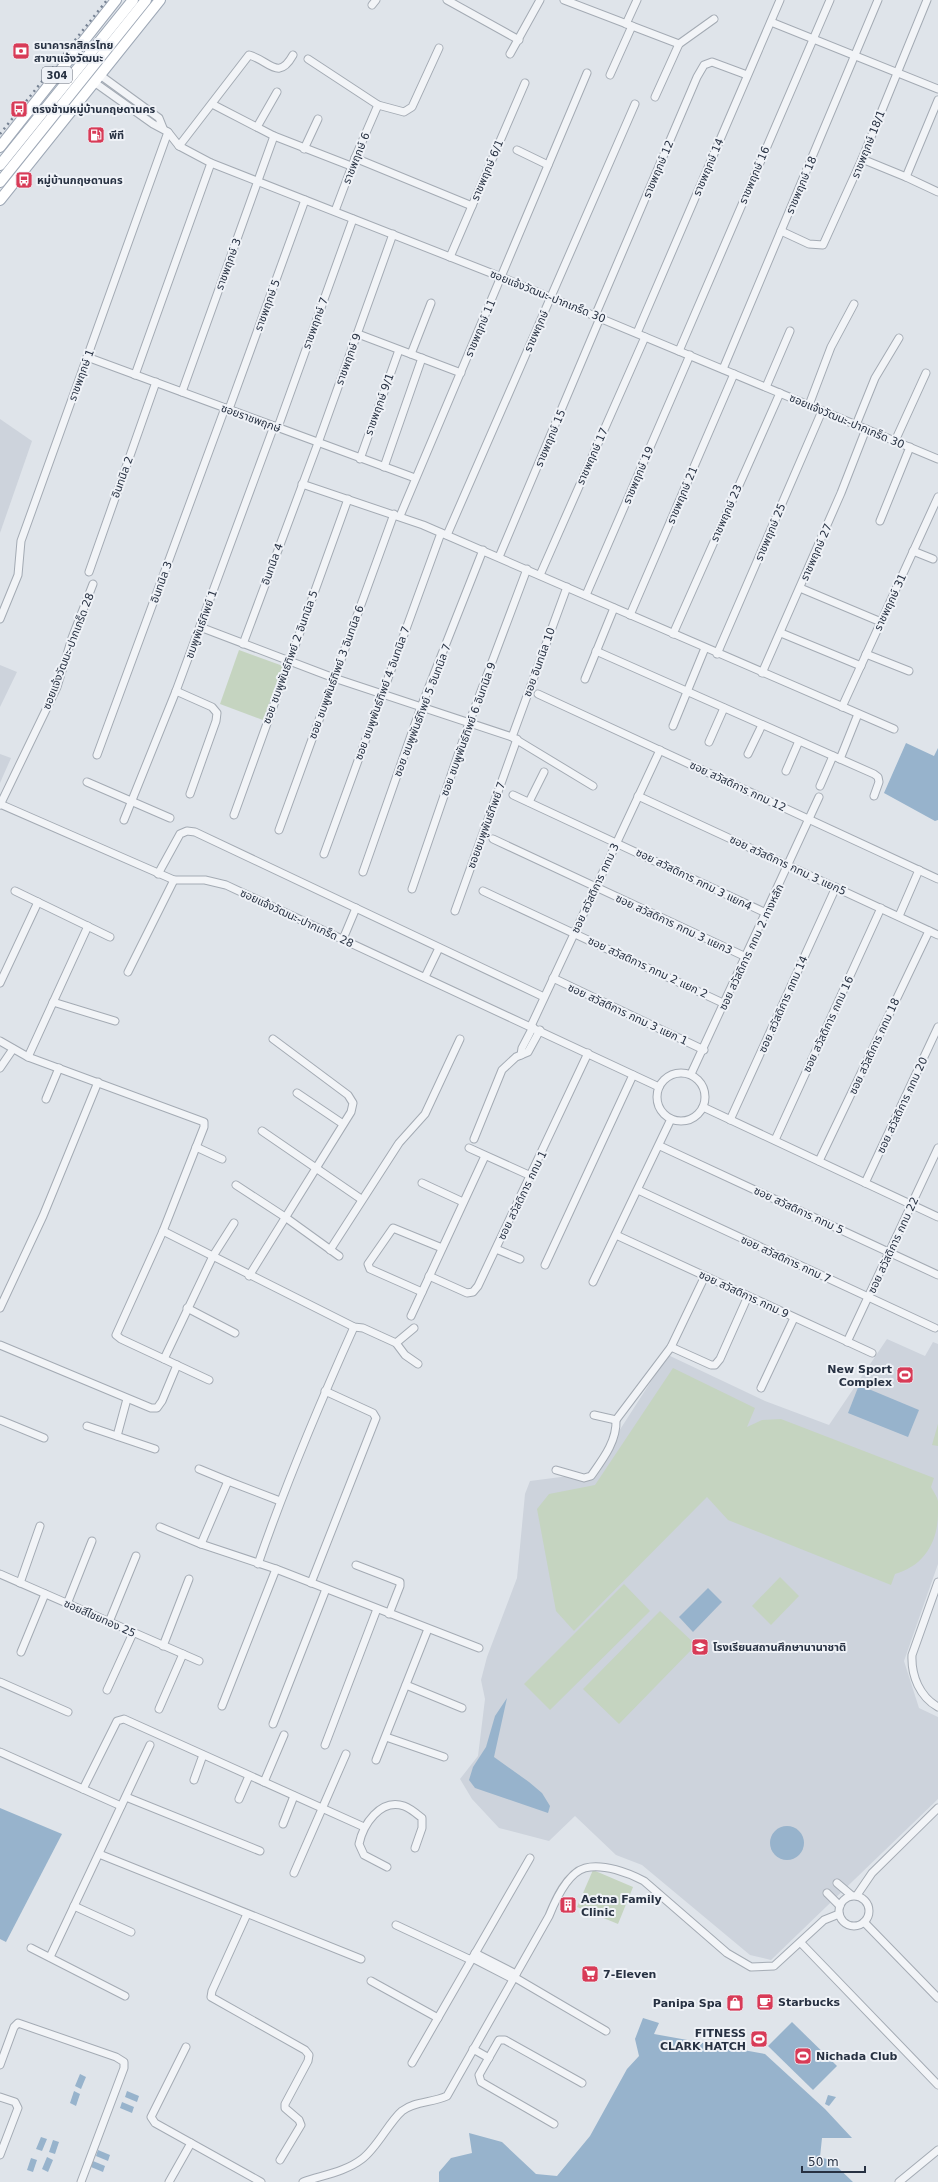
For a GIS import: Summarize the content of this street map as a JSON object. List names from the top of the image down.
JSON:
{
  "streets": {
    "main road": ["304"],
    "street": [
      "ราชพฤกษ์ 18/1",
      "ราชพฤกษ์ 6",
      "ราชพฤกษ์ 14",
      "ราชพฤกษ์ 12",
      "ราชพฤกษ์ 6/1",
      "ราชพฤกษ์ 16",
      "ราชพฤกษ์ 18",
      "ราชพฤกษ์ 3",
      "ซอยแจ้งวัฒนะ-ปากเกร็ด 30",
      "ราชพฤกษ์ 5",
      "ราชพฤกษ์ 7",
      "ราชพฤกษ์ 11",
      "ราชพฤกษ์",
      "ราชพฤกษ์ 9",
      "ราชพฤกษ์ 1",
      "ราชพฤกษ์ 9/1",
      "ซอยราชพฤกษ์",
      "ราชพฤกษ์ 15",
      "ราชพฤกษ์ 17",
      "ราชพฤกษ์ 19",
      "อินทนิล 2",
      "ราชพฤกษ์ 21",
      "ราชพฤกษ์ 23",
      "ราชพฤกษ์ 25",
      "ราชพฤกษ์ 27",
      "อินทนิล 4",
      "อินทนิล 3",
      "ราชพฤกษ์ 31",
      "ชมพูพันธ์ทิพย์ 1",
      "ซอยแจ้งวัฒนะ-ปากเกร็ด 28",
      "ซอย ชมพูพันธ์ทิพย์ 2 อินทนิล 5",
      "ซอย อินทนิล 10",
      "ซอย ชมพูพันธ์ทิพย์ 3 อินทนิล 6",
      "ซอย ชมพูพันธ์ทิพย์ 4 อินทนิล 7",
      "ซอย ชมพูพันธ์ทิพย์ 5 อินทนิล 7",
      "ซอย ชมพูพันธ์ทิพย์ 6 อินทนิล 9",
      "ซอย สวัสดิการ กทม 12",
      "ซอยชมพูพันธ์ทิพย์ 7",
      "ซอย สวัสดิการ กทม 3 แยก5",
      "ซอย สวัสดิการ กทม 3 แยก4",
      "ซอย สวัสดิการ กทม 3",
      "ซอย สวัสดิการ กทม 3 แยก3",
      "ซอย สวัสดิการ กทม 2 ทางหลัก",
      "ซอย สวัสดิการ กทม 2 แยก 2",
      "ซอย สวัสดิการ กทม 14",
      "ซอย สวัสดิการ กทม 3 แยก 1",
      "ซอย สวัสดิการ กทม 16",
      "ซอย สวัสดิการ กทม 18",
      "ซอย สวัสดิการ กทม 20",
      "ซอย สวัสดิการ กทม 1",
      "ซอย สวัสดิการ กทม 5",
      "ซอย สวัสดิการ กทม 22",
      "ซอย สวัสดิการ กทม 7",
      "ซอย สวัสดิการ กทม 9",
      "ซอยสีไชยทอง 25"
    ]
  },
  "crossings": [
    ["ราชพฤกษ์ 18/1", "ราชพฤกษ์ 18"],
    ["ราชพฤกษ์ 6", "ซอยแจ้งวัฒนะ-ปากเกร็ด 30"],
    ["ราชพฤกษ์ 14", "ราชพฤกษ์ 12"],
    ["ราชพฤกษ์ 14", "ซอยแจ้งวัฒนะ-ปากเกร็ด 30"],
    ["ราชพฤกษ์ 12", "ซอยแจ้งวัฒนะ-ปากเกร็ด 30"],
    ["ราชพฤกษ์ 12", "ราชพฤกษ์ 15"],
    ["ราชพฤกษ์ 6/1", "ซอยแจ้งวัฒนะ-ปากเกร็ด 30"],
    ["ราชพฤกษ์ 16", "ซอยแจ้งวัฒนะ-ปากเกร็ด 30"],
    ["ราชพฤกษ์ 18", "ซอยแจ้งวัฒนะ-ปากเกร็ด 30"],
    ["ราชพฤกษ์ 3", "ซอยแจ้งวัฒนะ-ปากเกร็ด 30"],
    ["ราชพฤกษ์ 3", "ซอยราชพฤกษ์"],
    ["ซอยแจ้งวัฒนะ-ปากเกร็ด 30", "ราชพฤกษ์ 5"],
    ["ซอยแจ้งวัฒนะ-ปากเกร็ด 30", "ราชพฤกษ์ 7"],
    ["ซอยแจ้งวัฒนะ-ปากเกร็ด 30", "ราชพฤกษ์ 11"],
    ["ซอยแจ้งวัฒนะ-ปากเกร็ด 30", "ราชพฤกษ์"],
    ["ซอยแจ้งวัฒนะ-ปากเกร็ด 30", "ราชพฤกษ์ 9"],
    ["ซอยแจ้งวัฒนะ-ปากเกร็ด 30", "ราชพฤกษ์ 1"],
    ["ซอยแจ้งวัฒนะ-ปากเกร็ด 30", "ราชพฤกษ์ 15"],
    ["ซอยแจ้งวัฒนะ-ปากเกร็ด 30", "ราชพฤกษ์ 17"],
    ["ซอยแจ้งวัฒนะ-ปากเกร็ด 30", "ราชพฤกษ์ 19"],
    ["ซอยแจ้งวัฒนะ-ปากเกร็ด 30", "ราชพฤกษ์ 21"],
    ["ซอยแจ้งวัฒนะ-ปากเกร็ด 30", "ราชพฤกษ์ 23"],
    ["ซอยแจ้งวัฒนะ-ปากเกร็ด 30", "ราชพฤกษ์ 25"],
    ["ซอยแจ้งวัฒนะ-ปากเกร็ด 30", "ราชพฤกษ์ 27"],
    ["ราชพฤกษ์ 5", "ซอยราชพฤกษ์"],
    ["ราชพฤกษ์ 5", "อินทนิล 3"],
    ["ราชพฤกษ์ 7", "ซอยราชพฤกษ์"],
    ["ราชพฤกษ์ 7", "ชมพูพันธ์ทิพย์ 1"],
    ["ราชพฤกษ์ 11", "ซอยราชพฤกษ์"],
    ["ราชพฤกษ์ 11", "ซอย ชมพูพันธ์ทิพย์ 3 อินทนิล 6"],
    ["ราชพฤกษ์", "ซอย ชมพูพันธ์ทิพย์ 4 อินทนิล 7"],
    ["ราชพฤกษ์ 9", "ซอยราชพฤกษ์"],
    ["ราชพฤกษ์ 9", "อินทนิล 4"],
    ["ราชพฤกษ์ 1", "ซอยราชพฤกษ์"],
    ["ราชพฤกษ์ 9/1", "ซอยราชพฤกษ์"],
    ["ซอยราชพฤกษ์", "อินทนิล 2"],
    ["ซอยราชพฤกษ์", "อินทนิล 3"],
    ["ซอยราชพฤกษ์", "ชมพูพันธ์ทิพย์ 1"],
    ["ซอยแจ้งวัฒนะ-ปากเกร็ด 28", "ซอย สวัสดิการ กทม 3"],
    ["ซอยแจ้งวัฒนะ-ปากเกร็ด 28", "ซอย สวัสดิการ กทม 2 ทางหลัก"],
    ["ซอยแจ้งวัฒนะ-ปากเกร็ด 28", "ซอย สวัสดิการ กทม 1"],
    ["ซอย อินทนิล 10", "ซอยชมพูพันธ์ทิพย์ 7"],
    ["ซอย สวัสดิการ กทม 12", "ซอย สวัสดิการ กทม 3"],
    ["ซอย สวัสดิการ กทม 12", "ซอย สวัสดิการ กทม 2 ทางหลัก"],
    ["ซอย สวัสดิการ กทม 3 แยก5", "ซอย สวัสดิการ กทม 3"],
    ["ซอย สวัสดิการ กทม 3 แยก5", "ซอย สวัสดิการ กทม 2 ทางหลัก"],
    ["ซอย สวัสดิการ กทม 3 แยก5", "ซอย สวัสดิการ กทม 14"],
    ["ซอย สวัสดิการ กทม 3 แยก5", "ซอย สวัสดิการ กทม 16"],
    ["ซอย สวัสดิการ กทม 3 แยก5", "ซอย สวัสดิการ กทม 18"],
    ["ซอย สวัสดิการ กทม 3 แยก4", "ซอย สวัสดิการ กทม 3"],
    ["ซอย สวัสดิการ กทม 3 แยก4", "ซอย สวัสดิการ กทม 2 ทางหลัก"],
    ["ซอย สวัสดิการ กทม 3", "ซอย สวัสดิการ กทม 3 แยก3"],
    ["ซอย สวัสดิการ กทม 3", "ซอย สวัสดิการ กทม 2 แยก 2"],
    ["ซอย สวัสดิการ กทม 3", "ซอย สวัสดิการ กทม 3 แยก 1"],
    ["ซอย สวัสดิการ กทม 3 แยก3", "ซอย สวัสดิการ กทม 2 ทางหลัก"],
    ["ซอย สวัสดิการ กทม 2 ทางหลัก", "ซอย สวัสดิการ กทม 2 แยก 2"],
    ["ซอย สวัสดิการ กทม 2 ทางหลัก", "ซอย สวัสดิการ กทม 3 แยก 1"],
    ["ซอย สวัสดิการ กทม 5", "ซอย สวัสดิการ กทม 22"],
    ["ซอย สวัสดิการ กทม 22", "ซอย สวัสดิการ กทม 7"],
    ["ซอย สวัสดิการ กทม 22", "ซอย สวัสดิการ กทม 9"]
  ],
  "places": {
    "bank": ["ธนาคารกสิกรไทย สาขาแจ้งวัฒนะ"],
    "bus stop": ["ตรงข้ามหมู่บ้านกฤษดานคร", "หมู่บ้านกฤษดานคร"],
    "fuel station": ["พีที"],
    "sports": ["New Sport Complex", "FITNESS CLARK HATCH", "Nichada Club"],
    "school or university": ["โรงเรียนสถานศึกษานานาชาติ"],
    "building": ["Aetna Family Clinic"],
    "supermarket": ["7-Eleven"],
    "cafe": ["Starbucks"],
    "shop": ["Panipa Spa"]
  },
  "scale_bar": "50 m"
}
